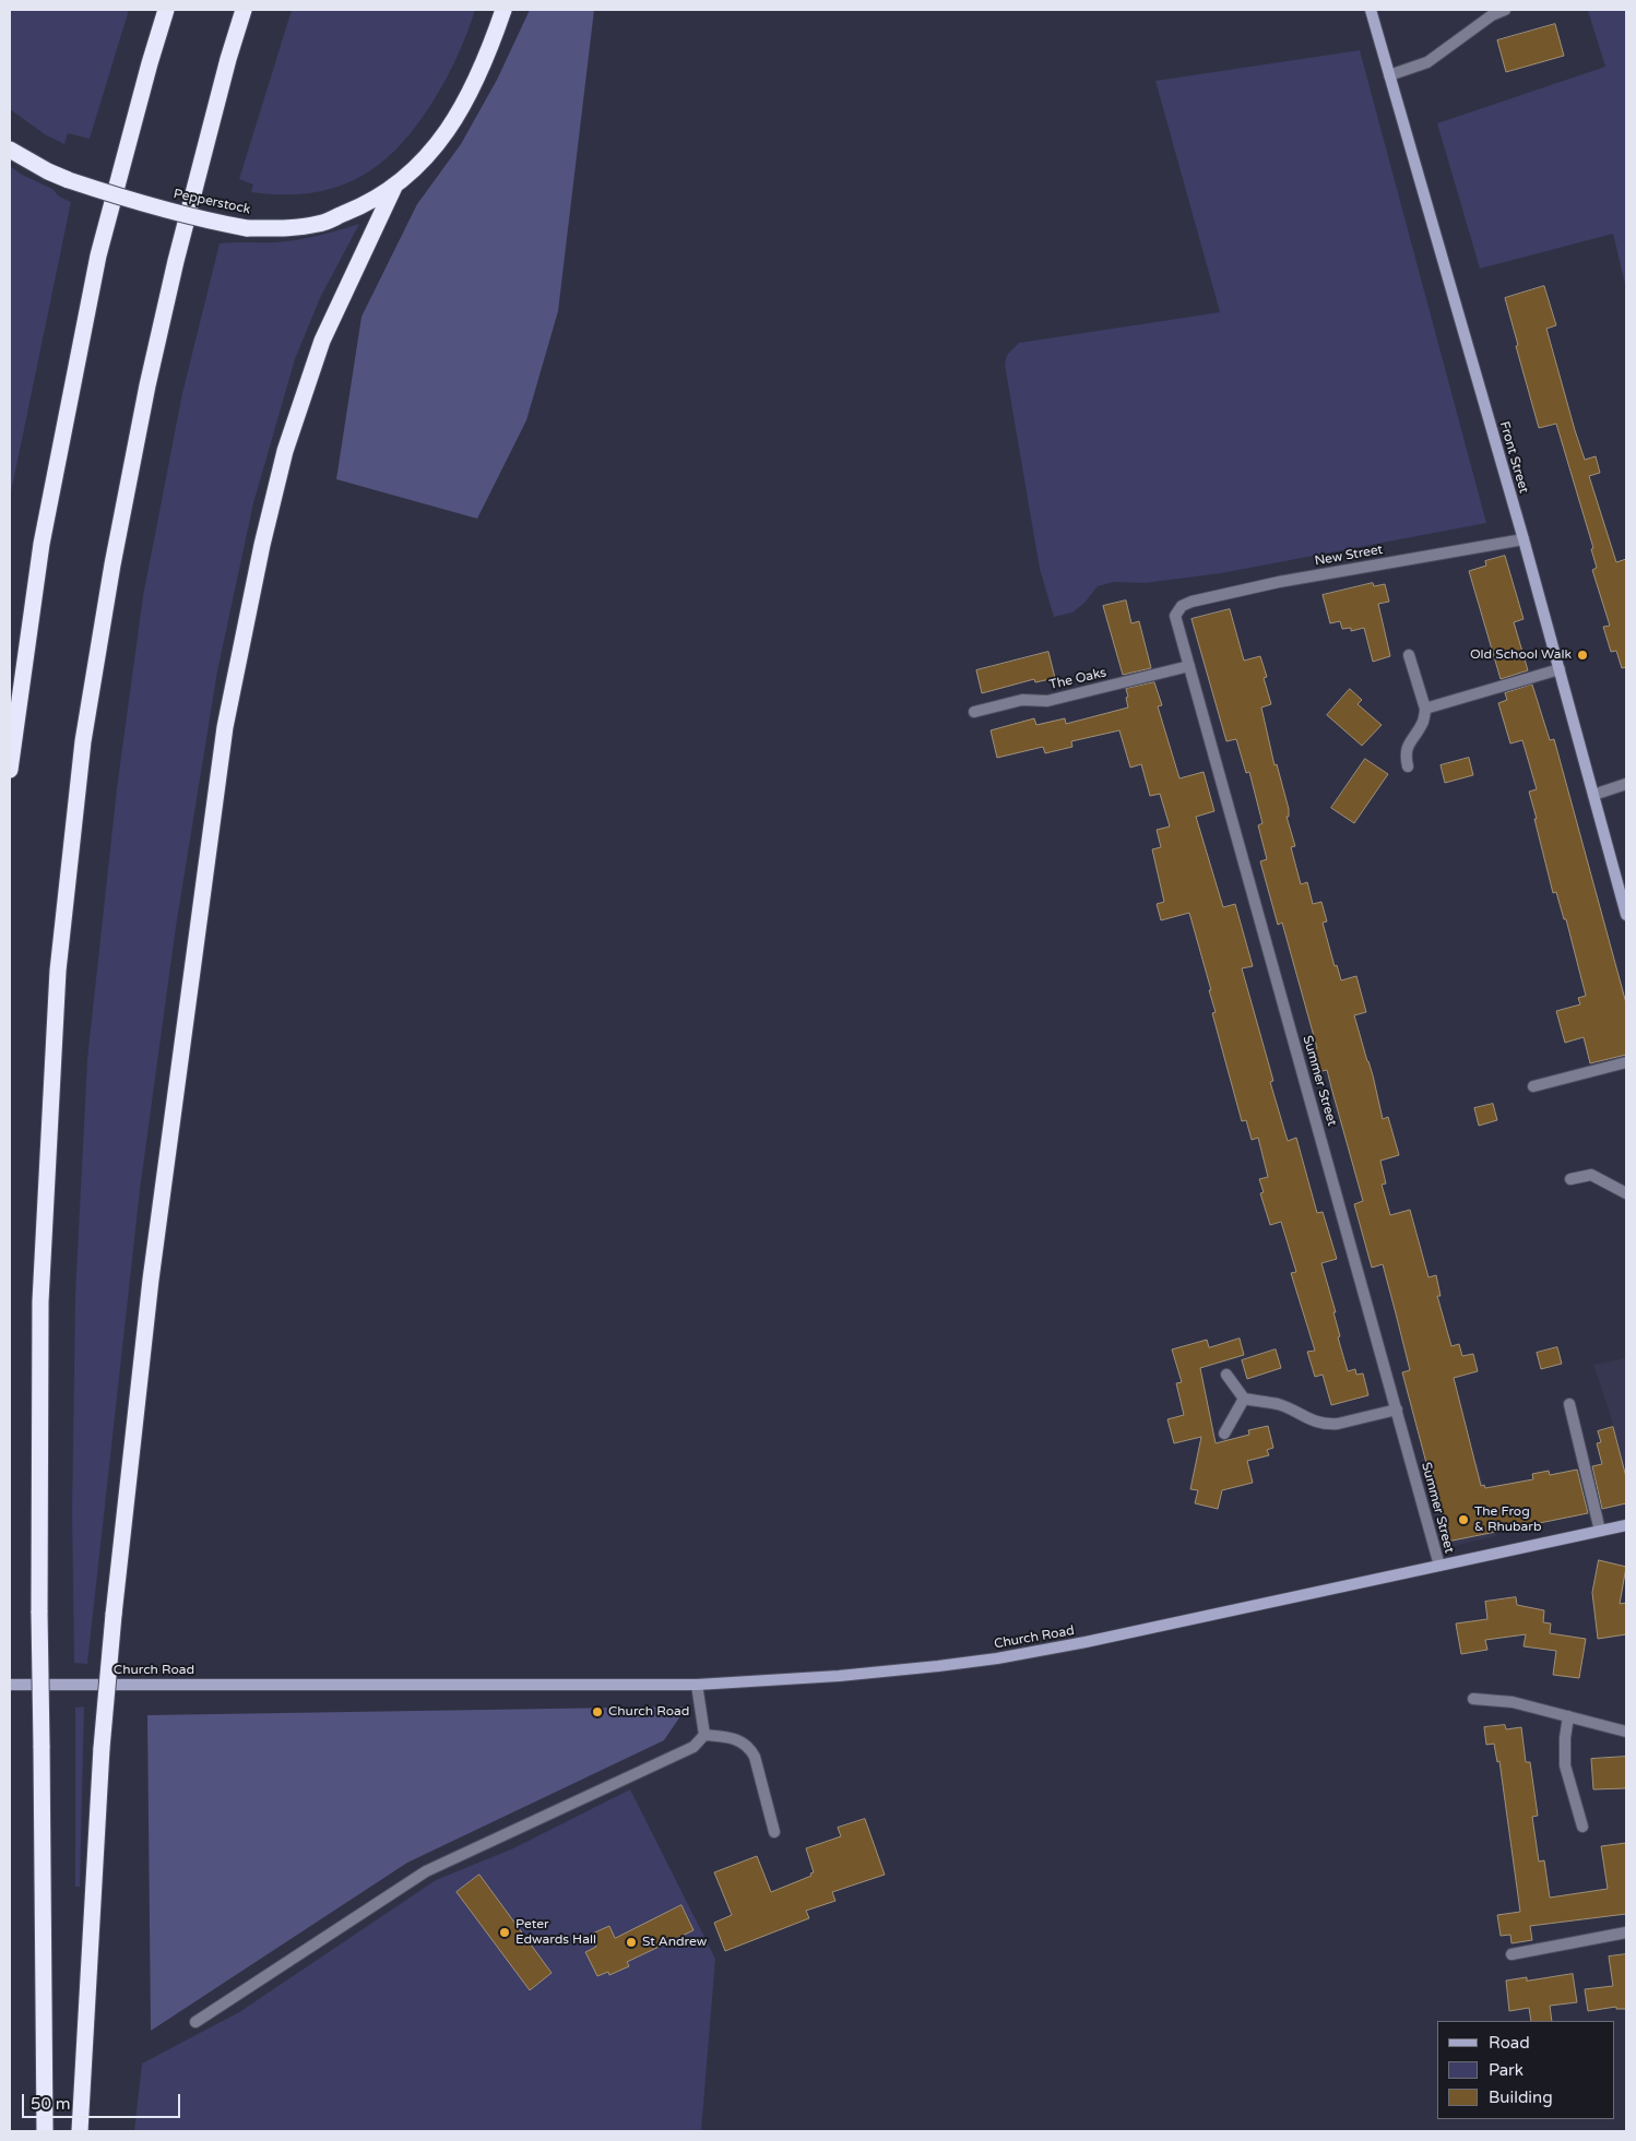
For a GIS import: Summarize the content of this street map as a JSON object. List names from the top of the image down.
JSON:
{
  "streets": {
    "highway": ["Pepperstock"],
    "main road": ["Front Street", "Church Road"],
    "street": ["New Street", "The Oaks", "Summer Street"]
  },
  "crossings": [
    ["Front Street", "New Street"],
    ["New Street", "Summer Street"],
    ["The Oaks", "Summer Street"],
    ["Summer Street", "Church Road"]
  ],
  "places": [
    "Old School Walk",
    "The Frog & Rhubarb",
    "Church Road",
    "Peter Edwards Hall",
    "St Andrew"
  ],
  "legend": ["Road", "Park", "Building"],
  "scale_bar": "50 m"
}
